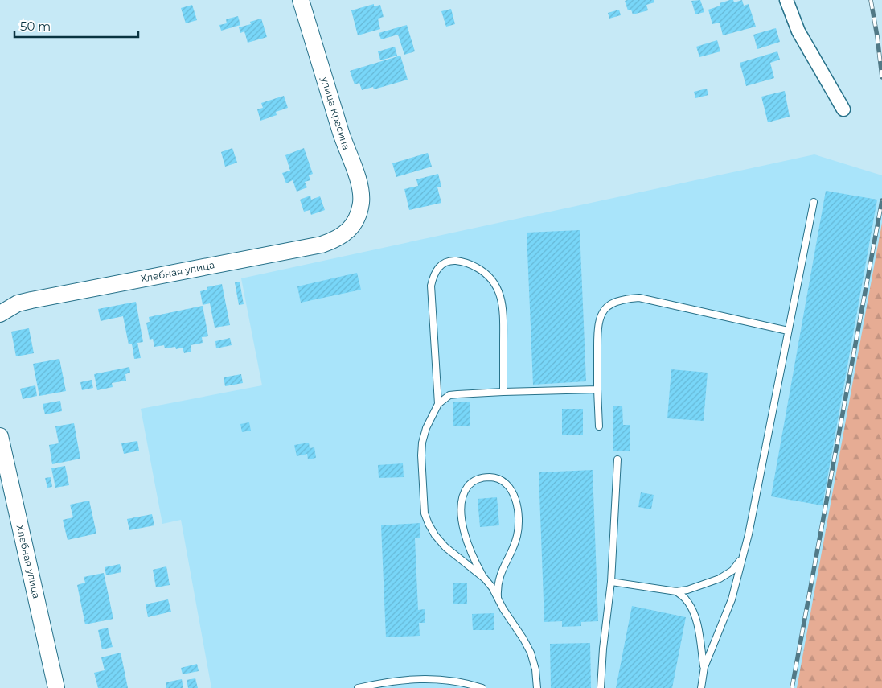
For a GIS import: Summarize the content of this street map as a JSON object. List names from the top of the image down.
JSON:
{
  "streets": {
    "street": ["улица Красина", "Хлебная улица"]
  },
  "crossings": [
    ["улица Красина", "Хлебная улица"]
  ],
  "scale_bar": "50 m"
}
